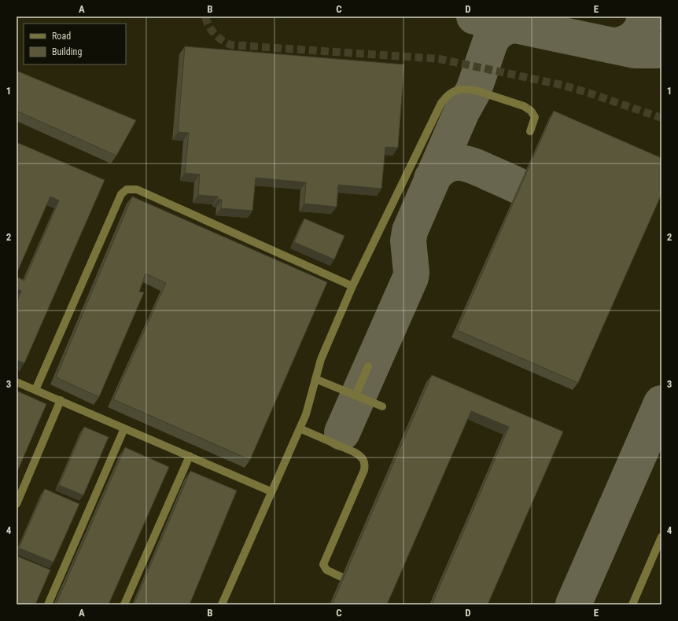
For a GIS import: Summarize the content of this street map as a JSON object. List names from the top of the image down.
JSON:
{
  "legend": ["Road", "Building"],
  "grid": {
    "columns": [
      "A",
      "B",
      "C",
      "D",
      "E"
    ],
    "rows": [
      "1",
      "2",
      "3",
      "4"
    ]
  }
}
